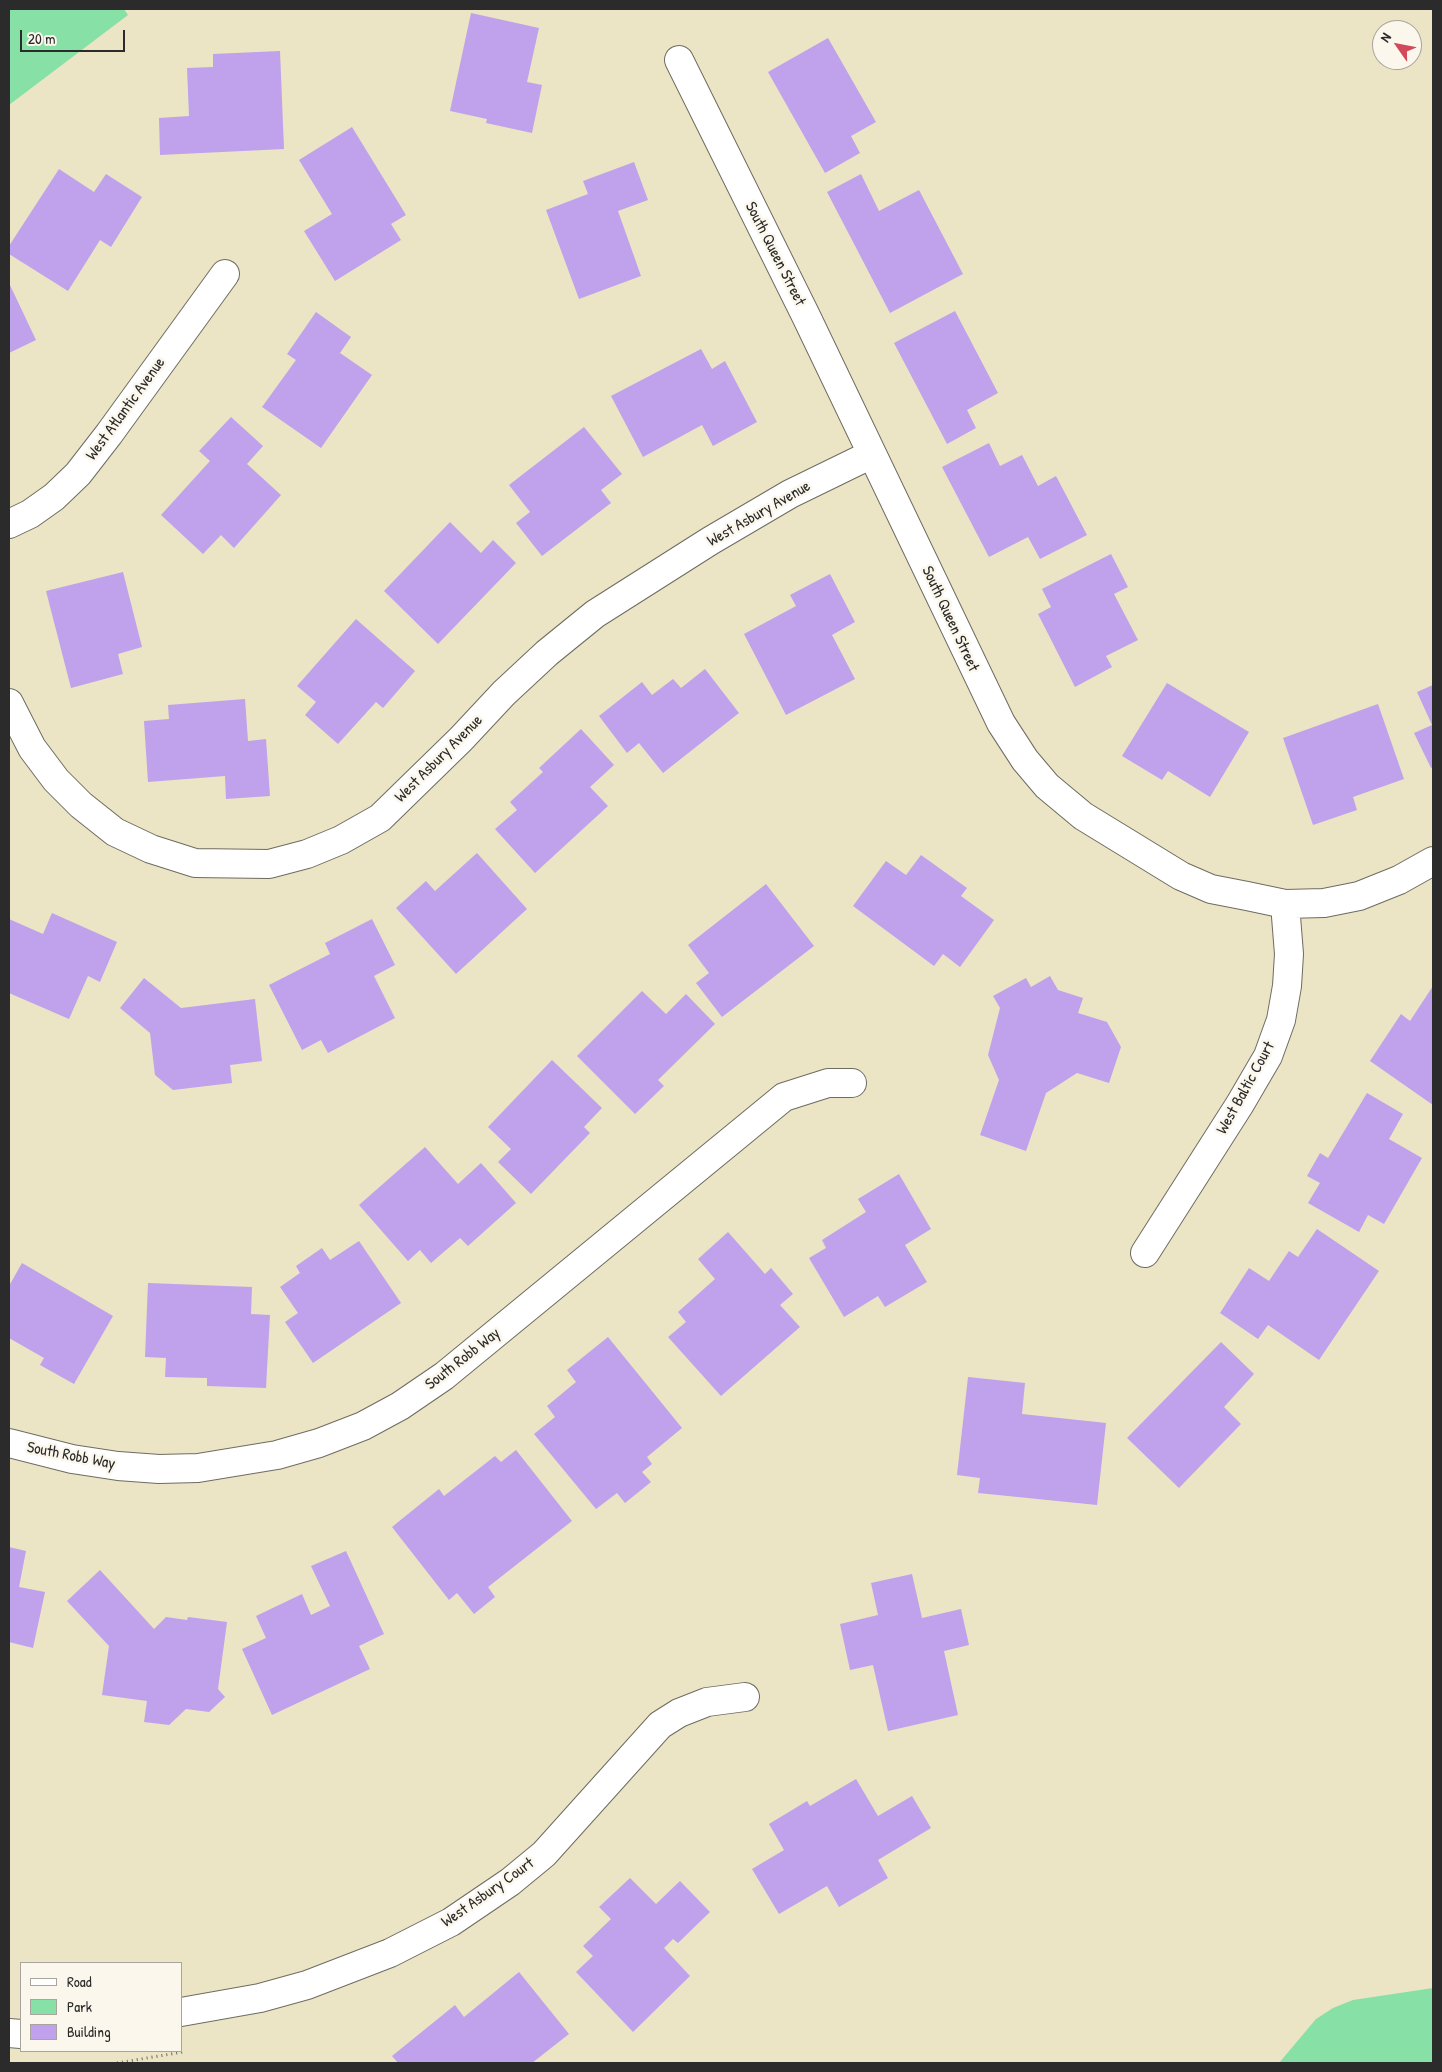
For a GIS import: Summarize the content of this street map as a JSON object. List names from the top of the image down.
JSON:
{
  "streets": {
    "street": [
      "South Queen Street",
      "West Atlantic Avenue",
      "West Asbury Avenue",
      "West Baltic Court",
      "South Robb Way",
      "West Asbury Court"
    ]
  },
  "crossings": [
    ["South Queen Street", "West Asbury Avenue"],
    ["South Queen Street", "West Baltic Court"]
  ],
  "legend": ["Road", "Park", "Building"],
  "scale_bar": "20 m",
  "north": "top left"
}
